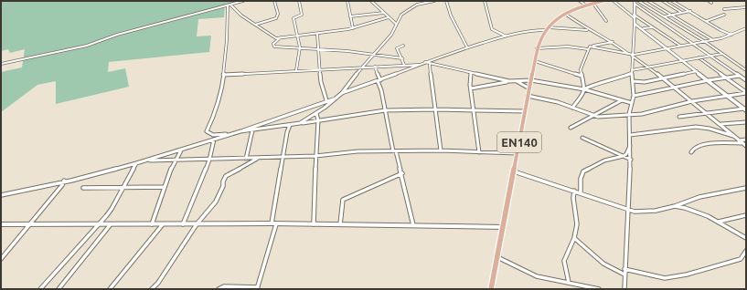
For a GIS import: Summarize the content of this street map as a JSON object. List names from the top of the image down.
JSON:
{
  "streets": {
    "main road": ["EN140"]
  }
}
